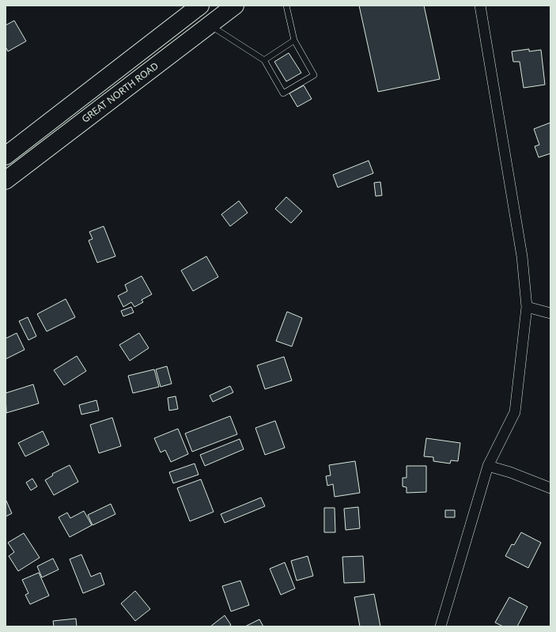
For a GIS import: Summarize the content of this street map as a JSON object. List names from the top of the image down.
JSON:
{
  "streets": {
    "highway": ["GREAT NORTH ROAD"]
  }
}
